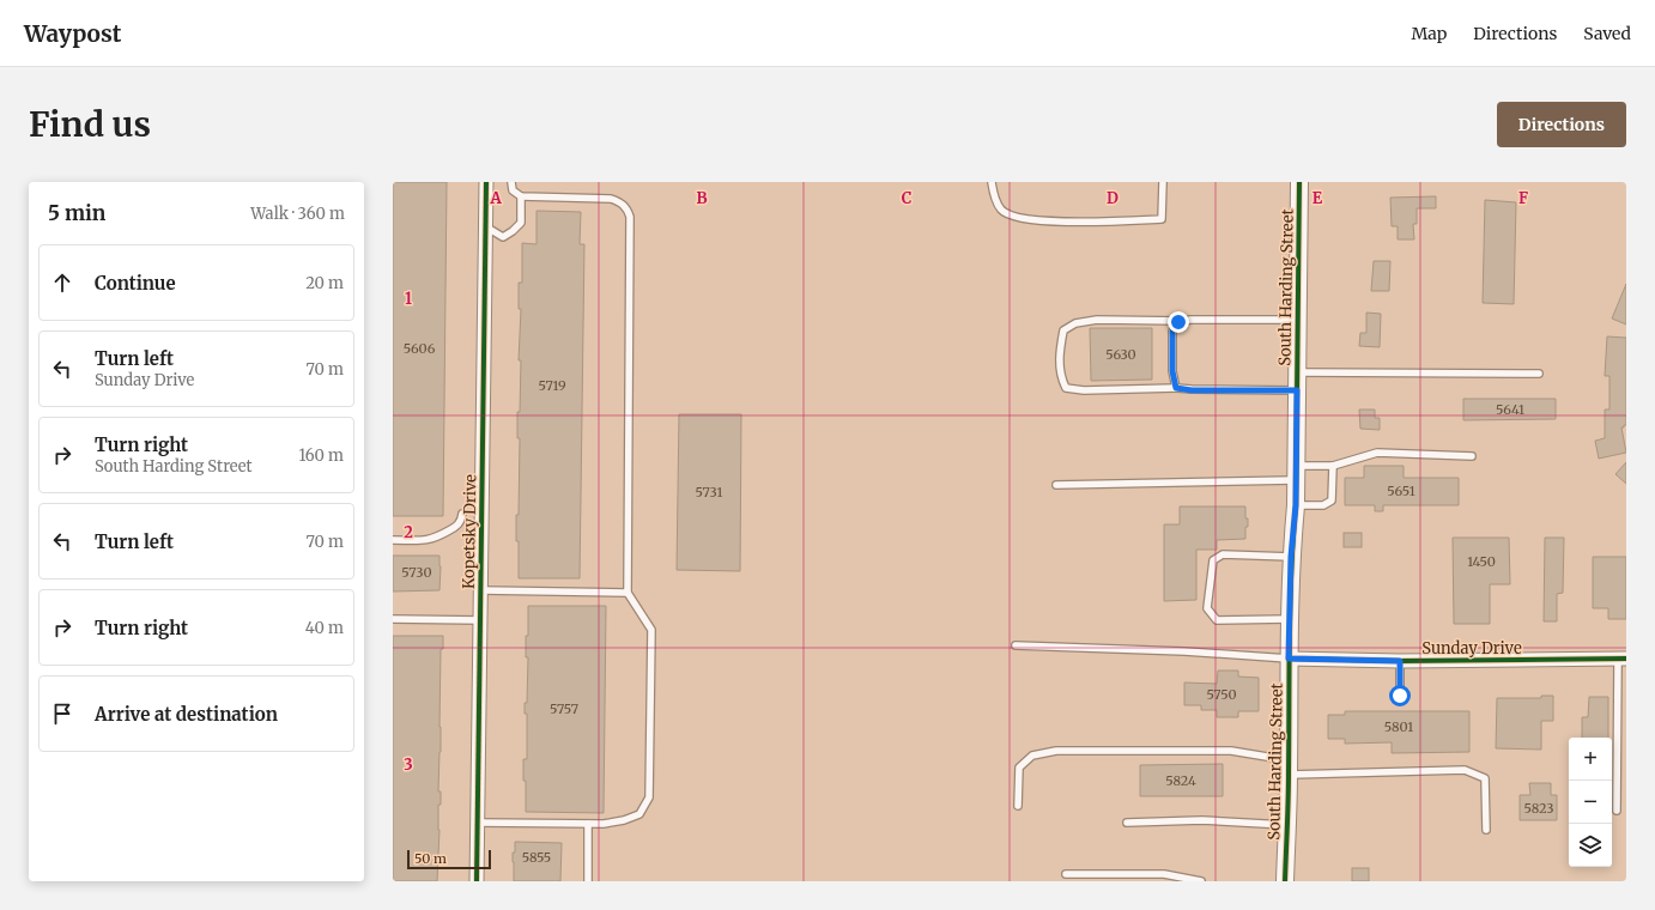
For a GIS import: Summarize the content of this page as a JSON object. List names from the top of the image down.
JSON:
{
  "streets": {
    "street": ["South Harding Street", "Kopetsky Drive", "Sunday Drive"]
  },
  "crossings": [
    ["South Harding Street", "Sunday Drive"]
  ],
  "house_numbers": [
    "5606",
    "5630",
    "5719",
    "5641",
    "5651",
    "5731",
    "1450",
    "5730",
    "5750",
    "5757",
    "5801",
    "5824",
    "5823",
    "5855"
  ],
  "scale_bar": "50 m",
  "page": {
    "header": "Waypost",
    "nav": ["Map", "Directions", "Saved"],
    "buttons": "Directions",
    "title": "Find us",
    "heading": ["5 min", "Walk · 360 m"],
    "list": [
      ["Continue", "20 m"],
      ["Turn left", "Sunday Drive", "70 m"],
      ["Turn right", "South Harding Street", "160 m"],
      ["Turn left", "70 m"],
      ["Turn right", "40 m"],
      "Arrive at destination"
    ],
    "map_buttons": ["+", "−"],
    "scale": "50 m"
  },
  "grid": {
    "columns": [
      "A",
      "B",
      "C",
      "D",
      "E",
      "F"
    ],
    "rows": ["1", "2", "3"]
  }
}
